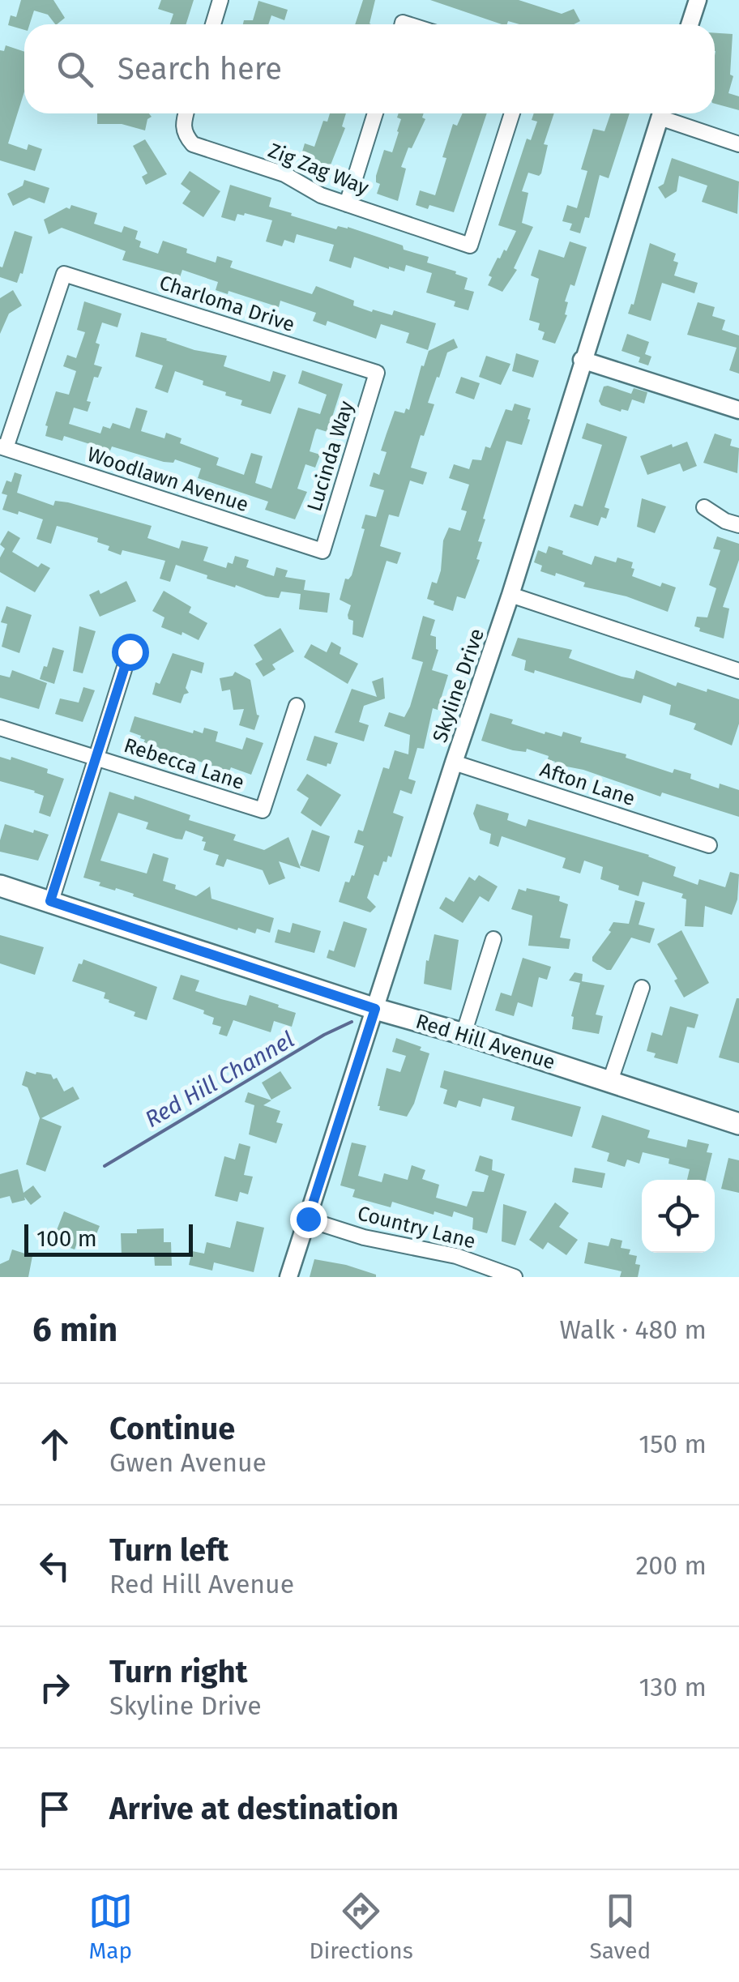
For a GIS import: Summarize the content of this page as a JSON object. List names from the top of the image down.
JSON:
{
  "streets": {
    "main road": ["Red Hill Avenue"],
    "street": [
      "Zig Zag Way",
      "Charloma Drive",
      "Lucinda Way",
      "Woodlawn Avenue",
      "Skyline Drive",
      "Rebecca Lane",
      "Afton Lane",
      "Country Lane"
    ]
  },
  "crossings": [
    ["Charloma Drive", "Lucinda Way"],
    ["Charloma Drive", "Woodlawn Avenue"],
    ["Lucinda Way", "Woodlawn Avenue"],
    ["Skyline Drive", "Afton Lane"],
    ["Skyline Drive", "Red Hill Avenue"],
    ["Skyline Drive", "Country Lane"]
  ],
  "water": ["Red Hill Channel"],
  "scale_bar": "100 m",
  "page": {
    "search": "Search here",
    "scale": "100 m",
    "heading": ["6 min", "Walk · 480 m"],
    "list": [
      ["Continue", "Gwen Avenue", "150 m"],
      ["Turn left", "Red Hill Avenue", "200 m"],
      ["Turn right", "Skyline Drive", "130 m"],
      "Arrive at destination"
    ],
    "nav": ["Map", "Directions", "Saved"]
  }
}
